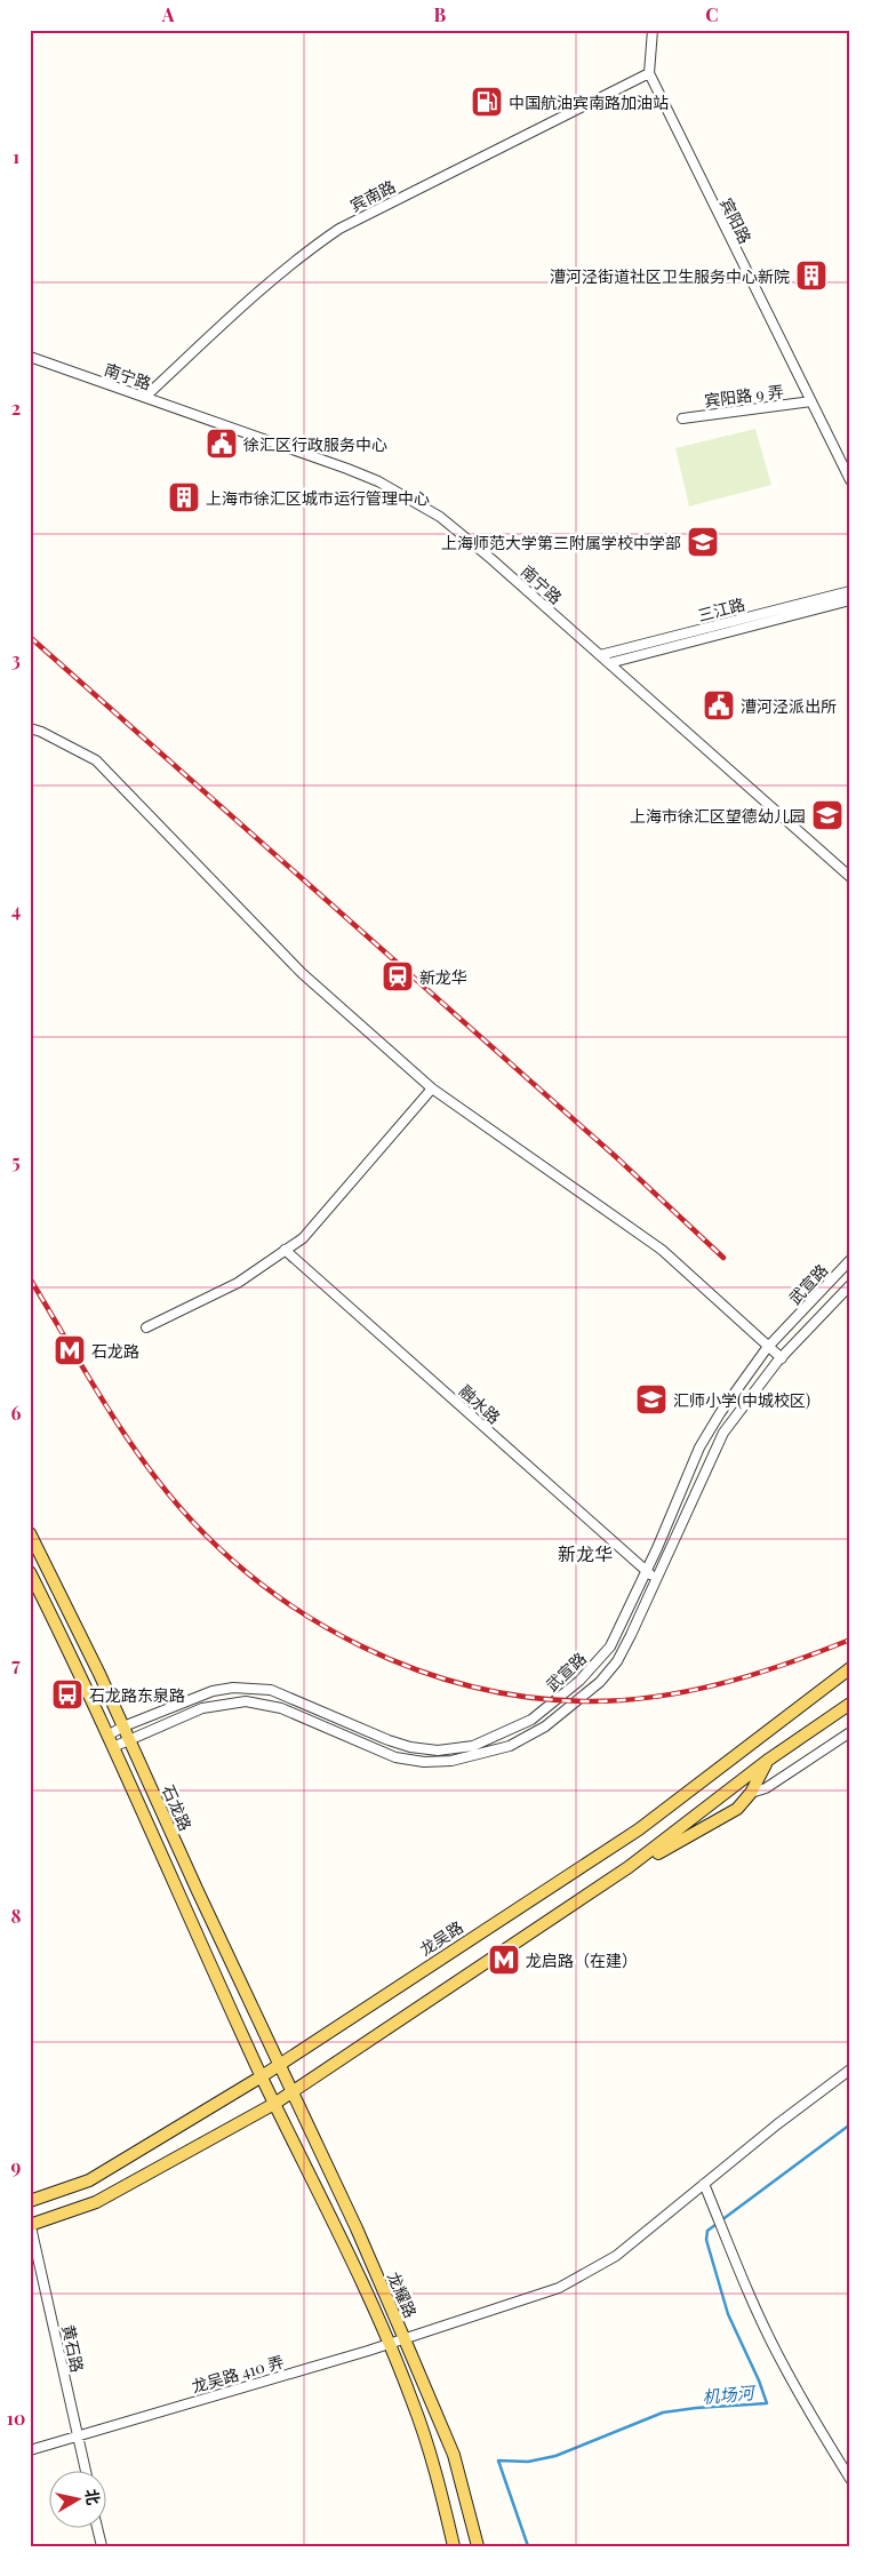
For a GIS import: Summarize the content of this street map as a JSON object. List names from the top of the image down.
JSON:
{
  "streets": {
    "main road": ["石龙路", "龙吴路", "龙耀路"],
    "street": [
      "宾南路",
      "宾阳路",
      "南宁路",
      "宾阳路 9 弄",
      "三江路",
      "武宣路",
      "融水路",
      "黄石路",
      "龙吴路 410 弄"
    ]
  },
  "crossings": [
    ["宾南路", "宾阳路"],
    ["宾南路", "南宁路"],
    ["宾阳路", "宾阳路 9 弄"],
    ["南宁路", "三江路"],
    ["武宣路", "融水路"],
    ["武宣路", "石龙路"],
    ["石龙路", "龙吴路"],
    ["石龙路", "龙耀路"],
    ["龙吴路", "龙耀路"],
    ["龙耀路", "龙吴路 410 弄"],
    ["黄石路", "龙吴路 410 弄"]
  ],
  "districts": ["新龙华"],
  "water": ["机场河"],
  "places": {
    "fuel station": ["中国航油宾南路加油站"],
    "building": ["漕河泾街道社区卫生服务中心新院", "上海市徐汇区城市运行管理中心"],
    "public building": ["徐汇区行政服务中心", "漕河泾派出所"],
    "school or university": ["上海师范大学第三附属学校中学部", "上海市徐汇区望德幼儿园", "汇师小学(中城校区)"],
    "station": ["新龙华"],
    "metro station": ["石龙路", "龙启路（在建）"],
    "bus stop": ["石龙路东泉路"]
  },
  "north": "right",
  "grid": {
    "columns": ["A", "B", "C"],
    "rows": [
      "1",
      "2",
      "3",
      "4",
      "5",
      "6",
      "7",
      "8",
      "9",
      "10"
    ]
  }
}
